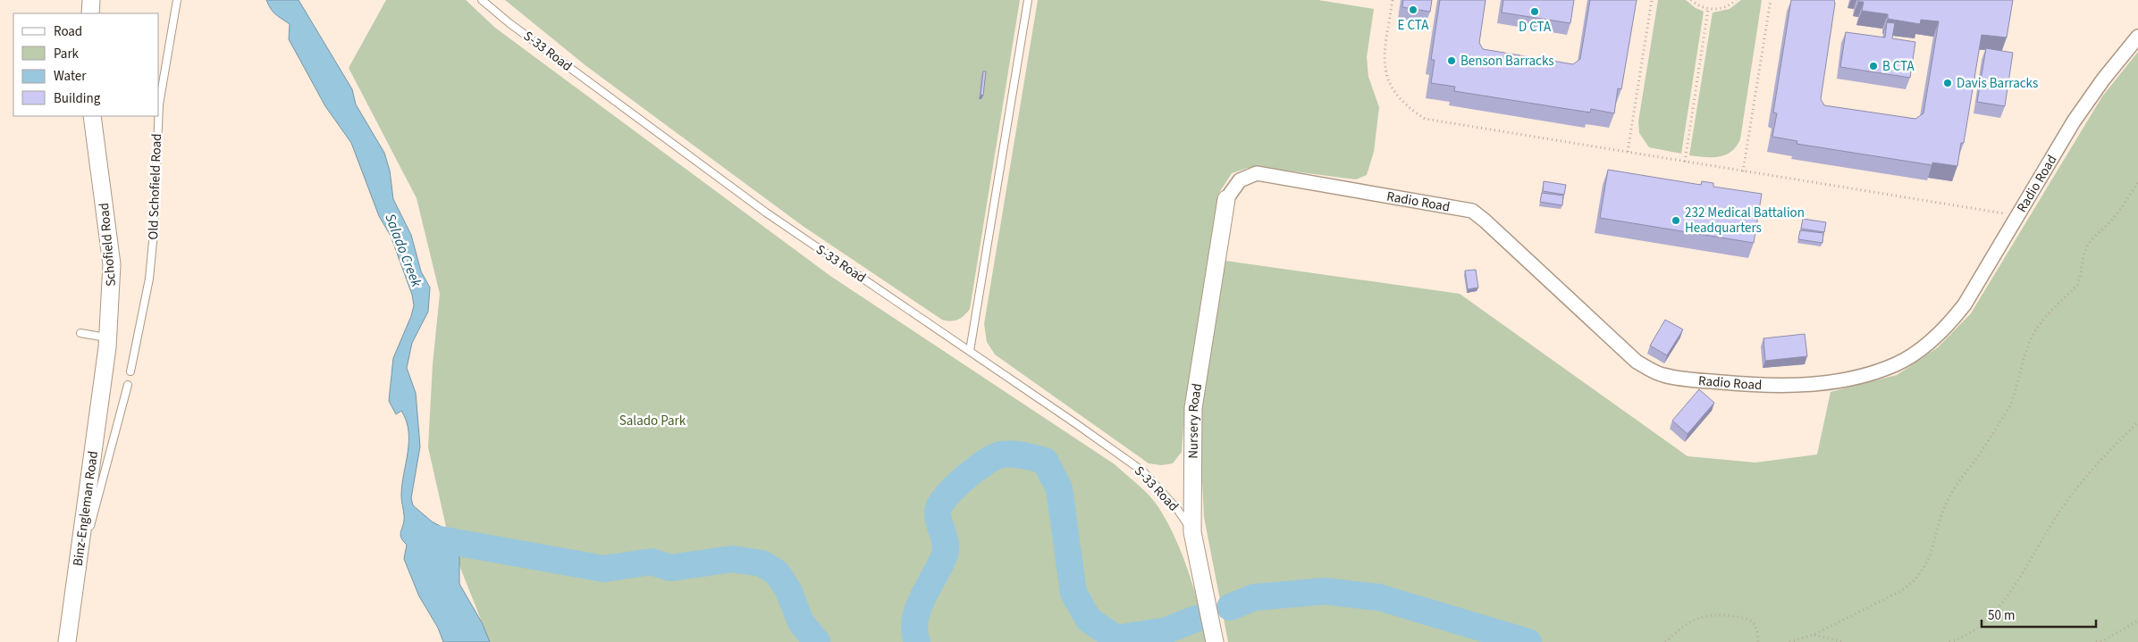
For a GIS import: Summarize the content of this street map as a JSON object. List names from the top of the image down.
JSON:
{
  "streets": {
    "street": [
      "Radio Road",
      "Schofield Road",
      "Nursery Road",
      "Binz-Engleman Road"
    ],
    "lane": ["S-33 Road", "Old Schofield Road"]
  },
  "crossings": [
    ["S-33 Road", "Nursery Road"],
    ["Radio Road", "Nursery Road"],
    ["Schofield Road", "Binz-Engleman Road"]
  ],
  "water": ["Salado Creek"],
  "parks": ["Salado Park"],
  "places": [
    "E CTA",
    "D CTA",
    "Benson Barracks",
    "B CTA",
    "Davis Barracks",
    "232 Medical Battalion Headquarters"
  ],
  "legend": [
    "Road",
    "Park",
    "Water",
    "Building"
  ],
  "scale_bar": "50 m"
}
